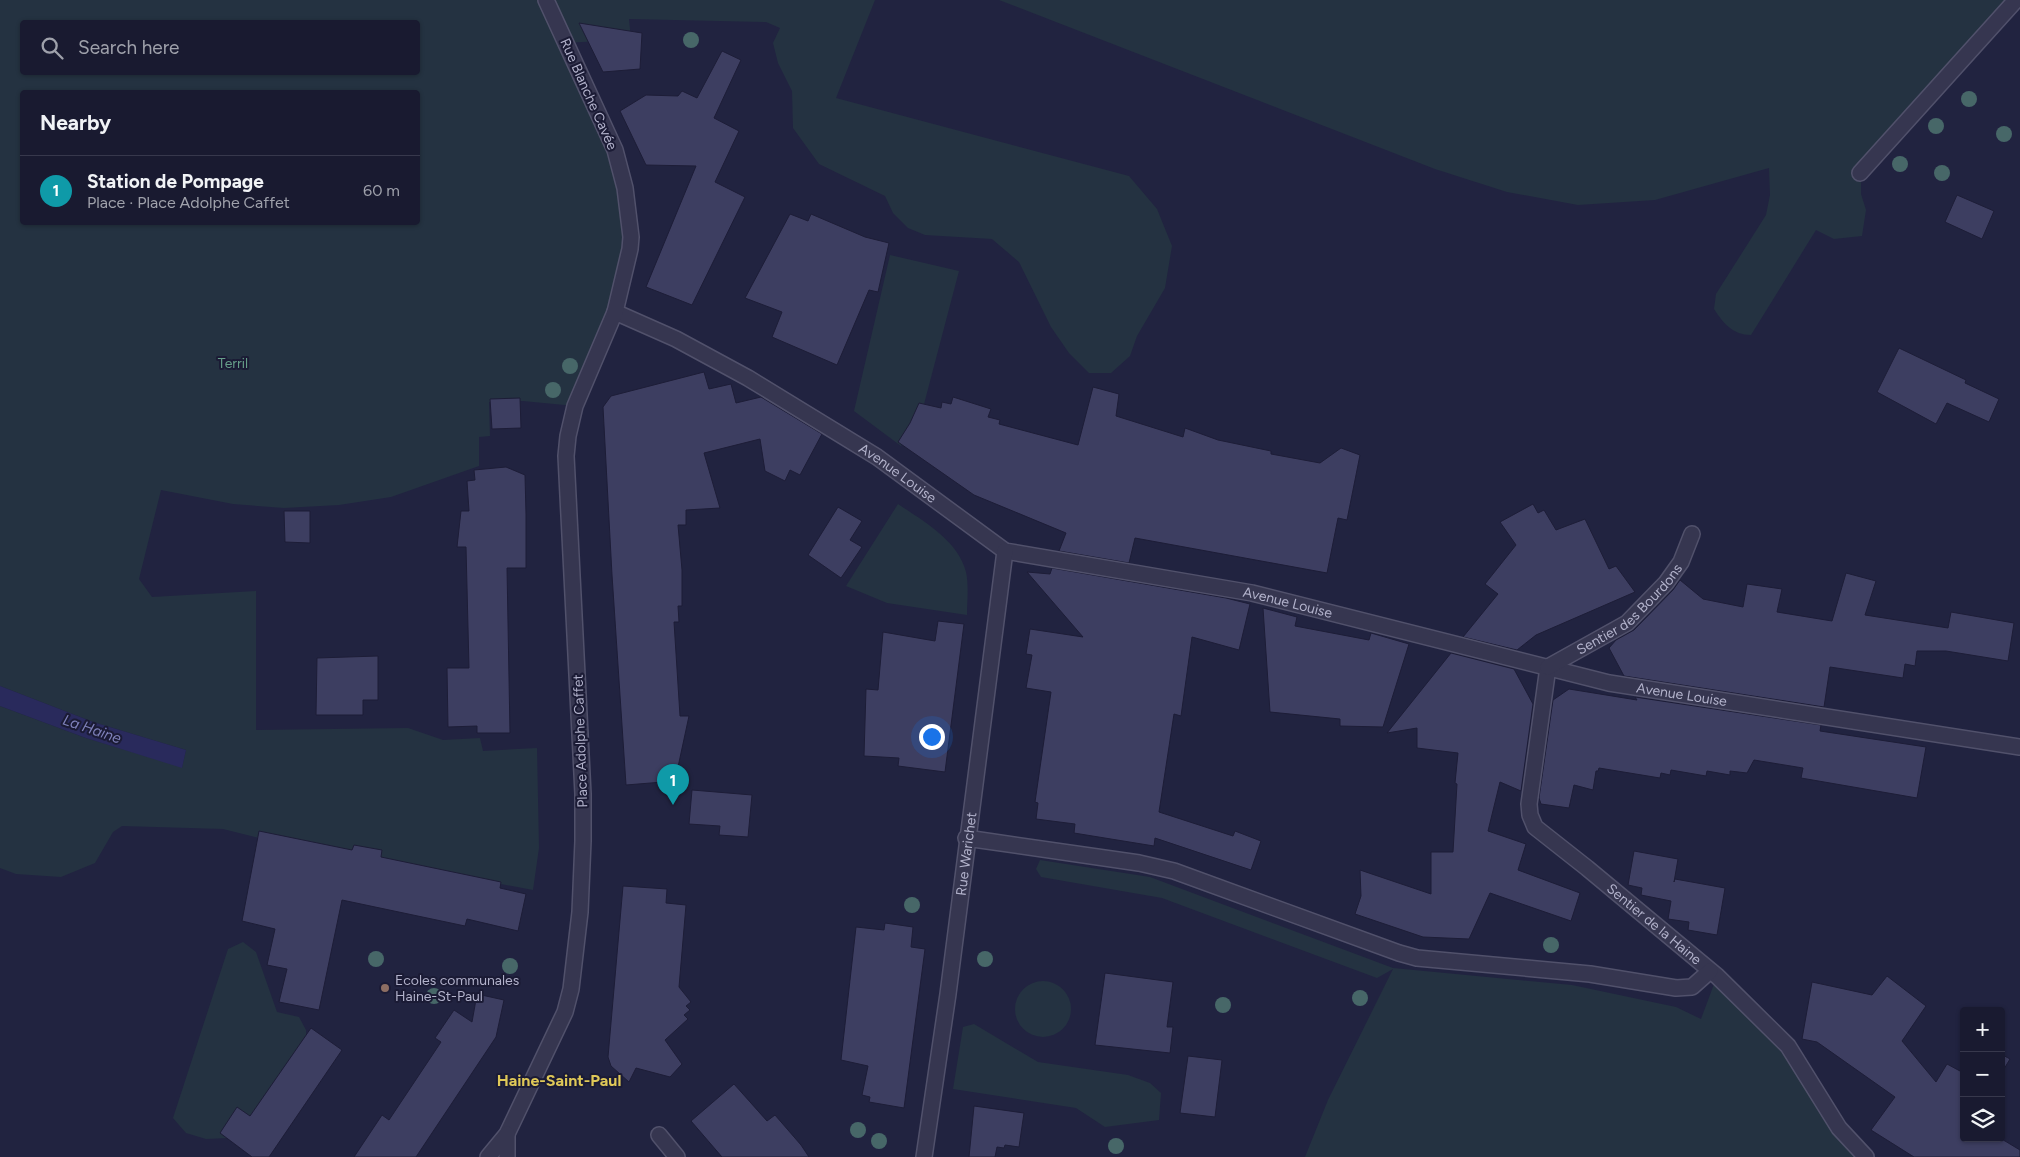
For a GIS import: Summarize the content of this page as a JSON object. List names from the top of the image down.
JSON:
{
  "streets": {
    "street": [
      "Rue Blanche Cavée",
      "Avenue Louise",
      "Sentier des Bourdons",
      "Place Adolphe Caffet",
      "Rue Warichet",
      "Sentier de la Haine"
    ]
  },
  "crossings": [
    ["Rue Blanche Cavée", "Avenue Louise"],
    ["Rue Blanche Cavée", "Place Adolphe Caffet"],
    ["Avenue Louise", "Sentier des Bourdons"],
    ["Avenue Louise", "Place Adolphe Caffet"],
    ["Avenue Louise", "Rue Warichet"],
    ["Avenue Louise", "Sentier de la Haine"],
    ["Sentier des Bourdons", "Sentier de la Haine"]
  ],
  "districts": ["Haine-Saint-Paul"],
  "water": ["La Haine"],
  "parks": ["Terril"],
  "places": ["Ecoles communales Haine-St-Paul"],
  "page": {
    "search": "Search here",
    "heading": "Nearby",
    "list": [
      {
        "mark": "1",
        "name": "Station de Pompage",
        "note": "Place · Place Adolphe Caffet",
        "value": "60 m"
      }
    ],
    "pins": "1",
    "map_buttons": ["+", "−"]
  }
}
